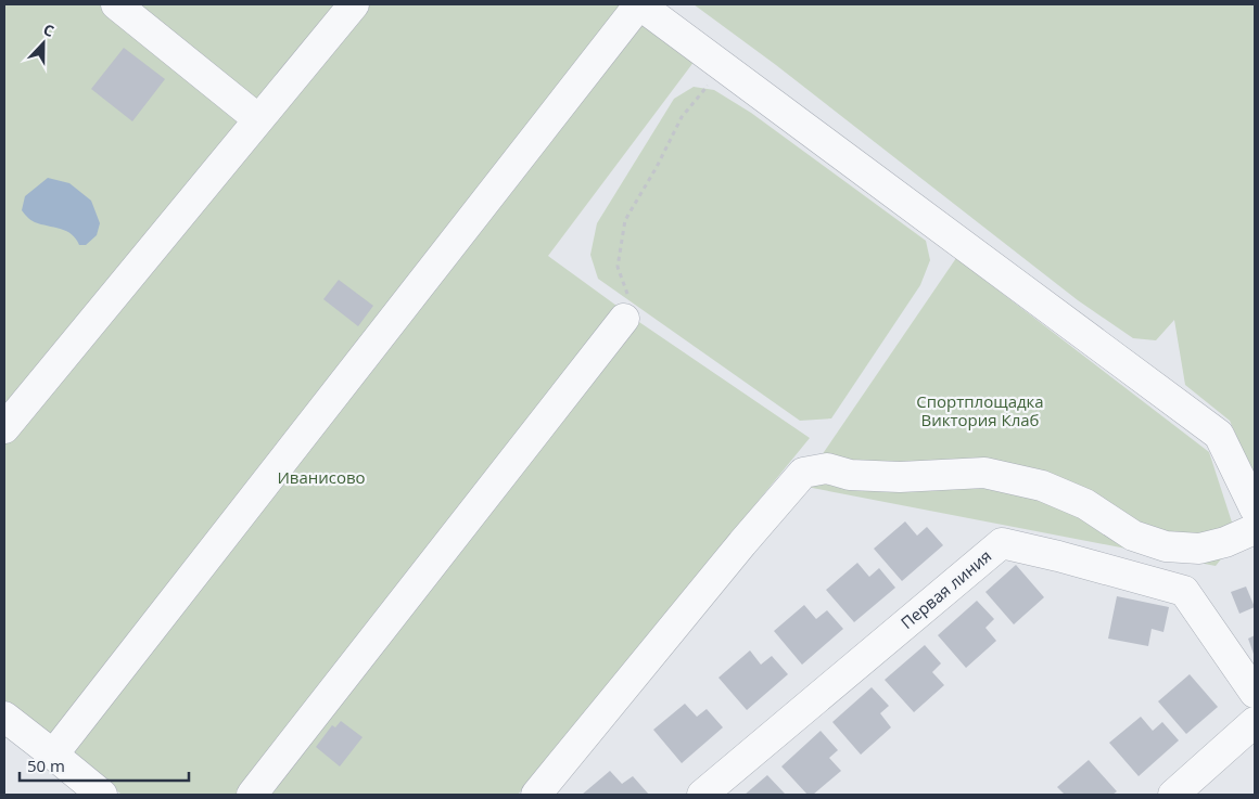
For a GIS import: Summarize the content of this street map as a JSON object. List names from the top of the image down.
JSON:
{
  "streets": {
    "street": ["Первая линия"]
  },
  "parks": ["Спортплощадка Виктория Клаб", "Иванисово"],
  "scale_bar": "50 m",
  "north": "top"
}
